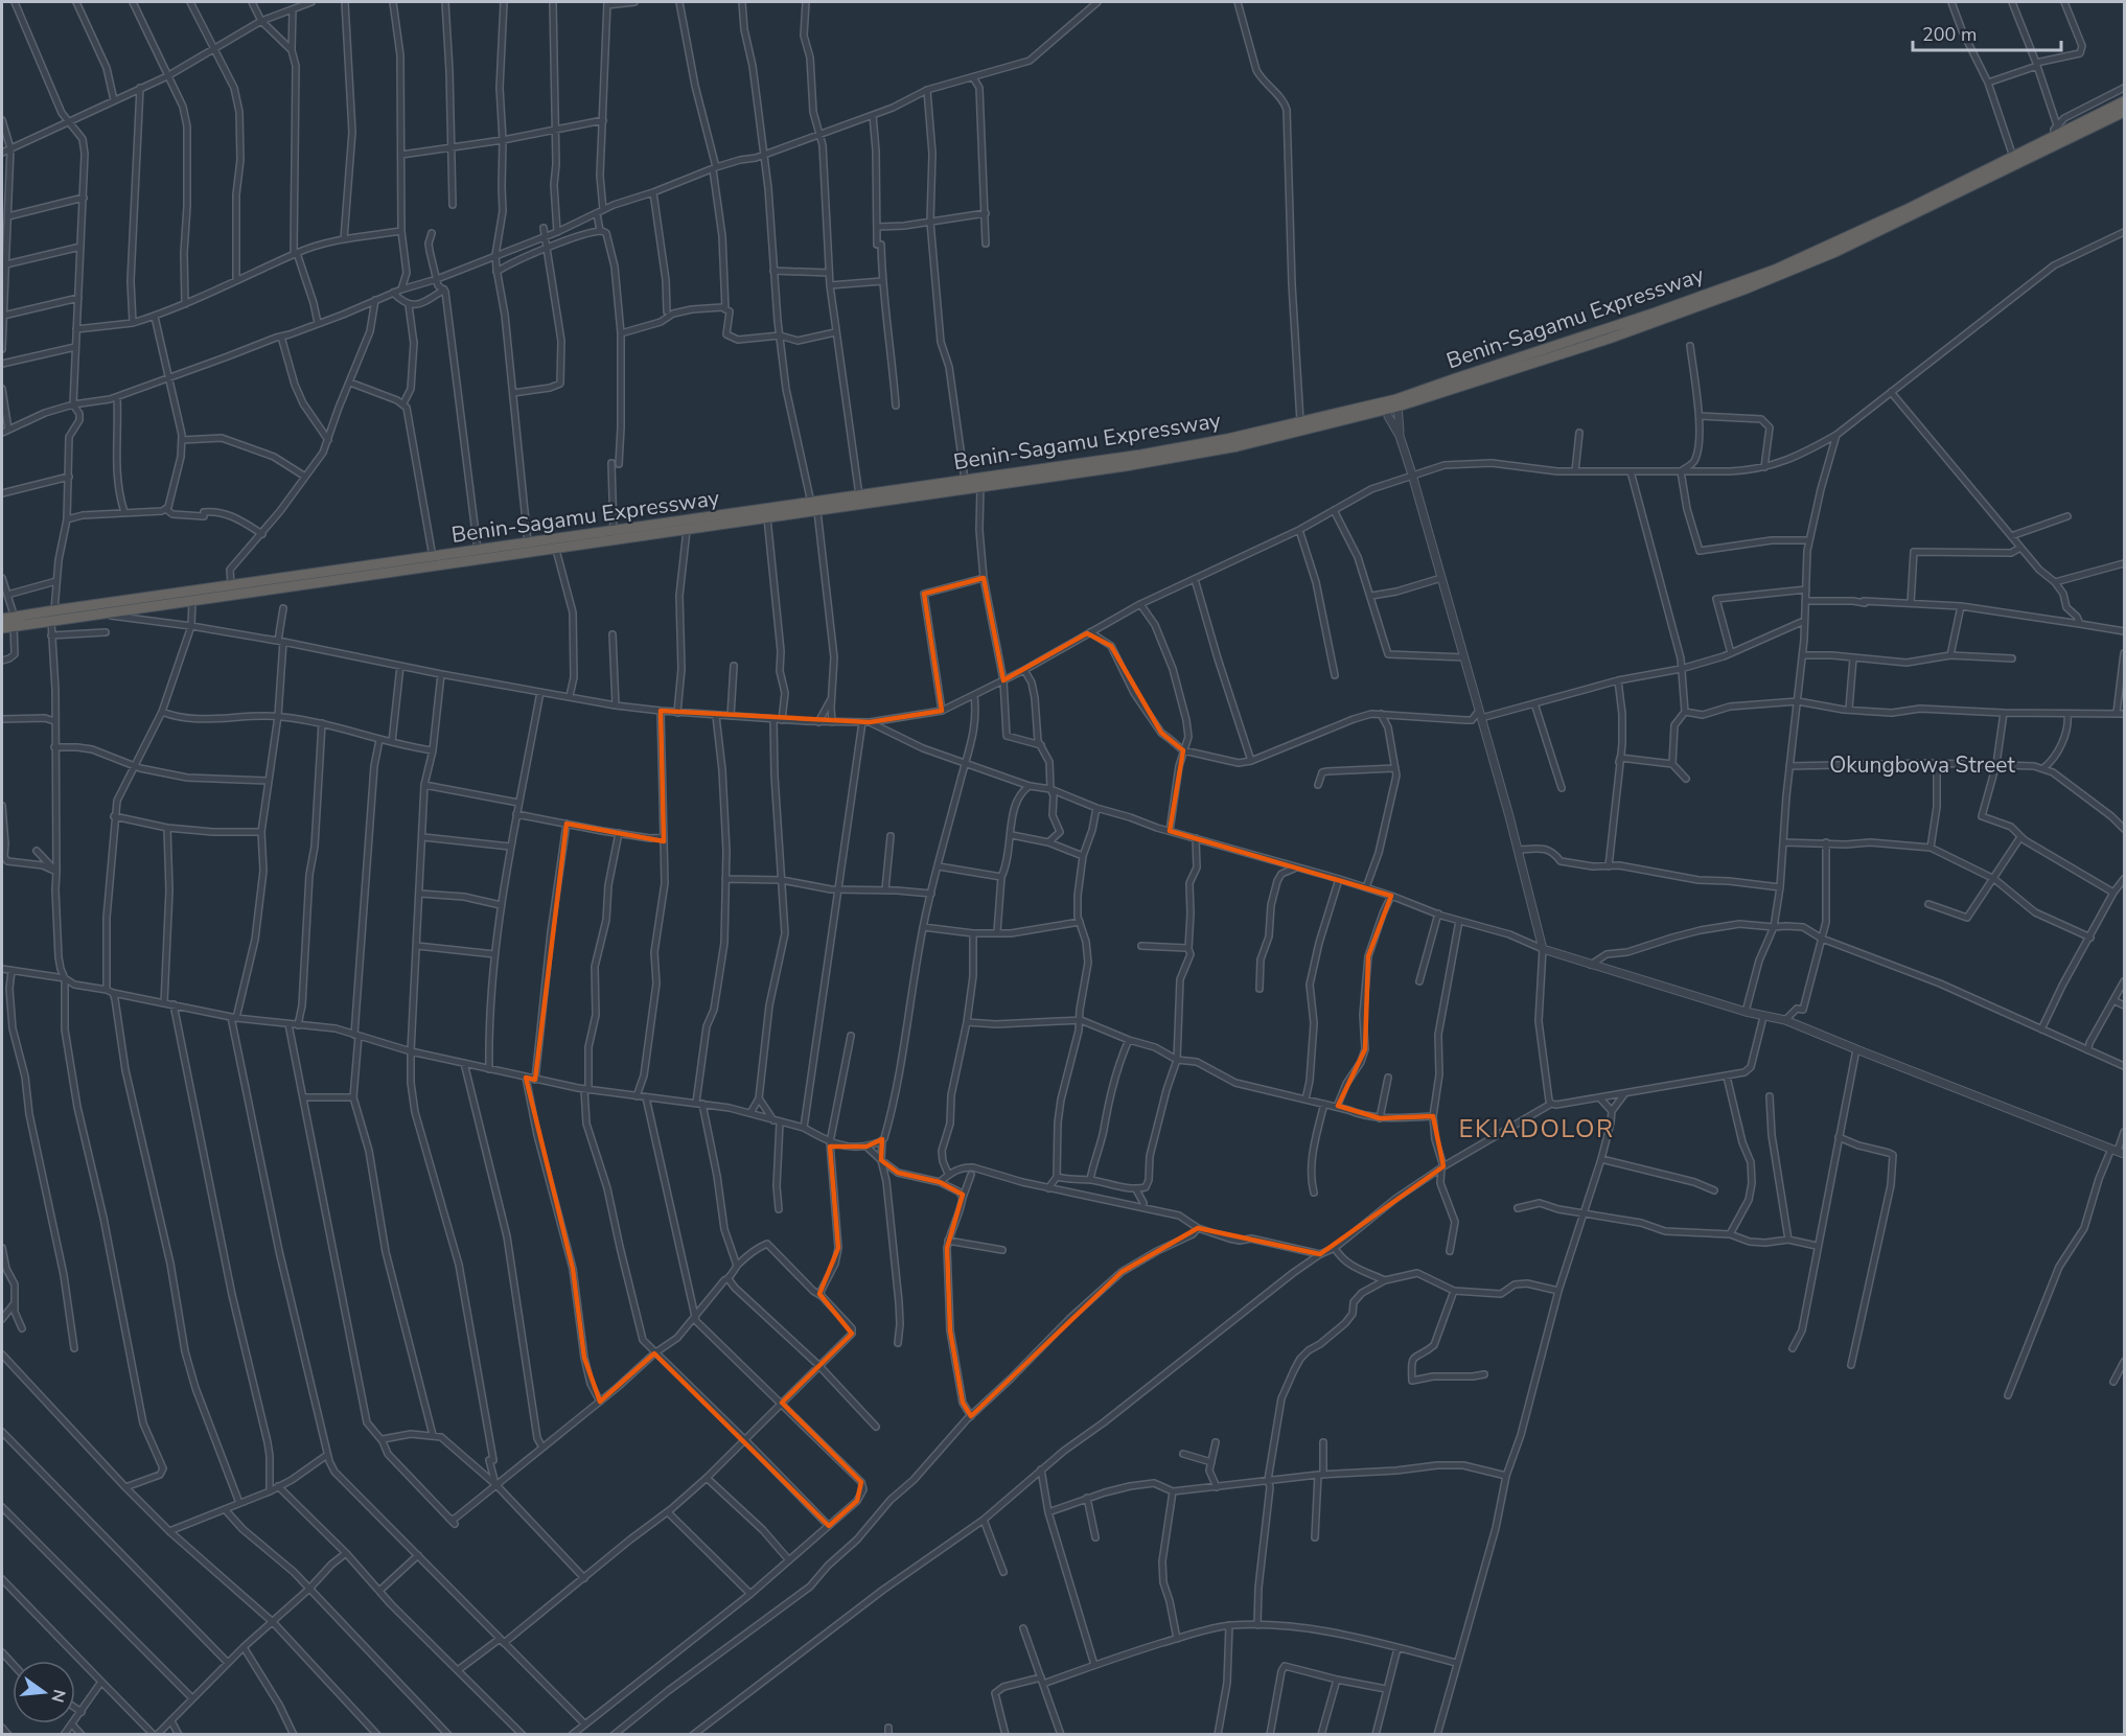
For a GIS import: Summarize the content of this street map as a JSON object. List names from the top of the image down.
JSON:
{
  "streets": {
    "highway": ["Benin-Sagamu Expressway"],
    "street": ["Okungbowa Street"]
  },
  "districts": ["EKIADOLOR"],
  "scale_bar": "200 m",
  "north": "right"
}
